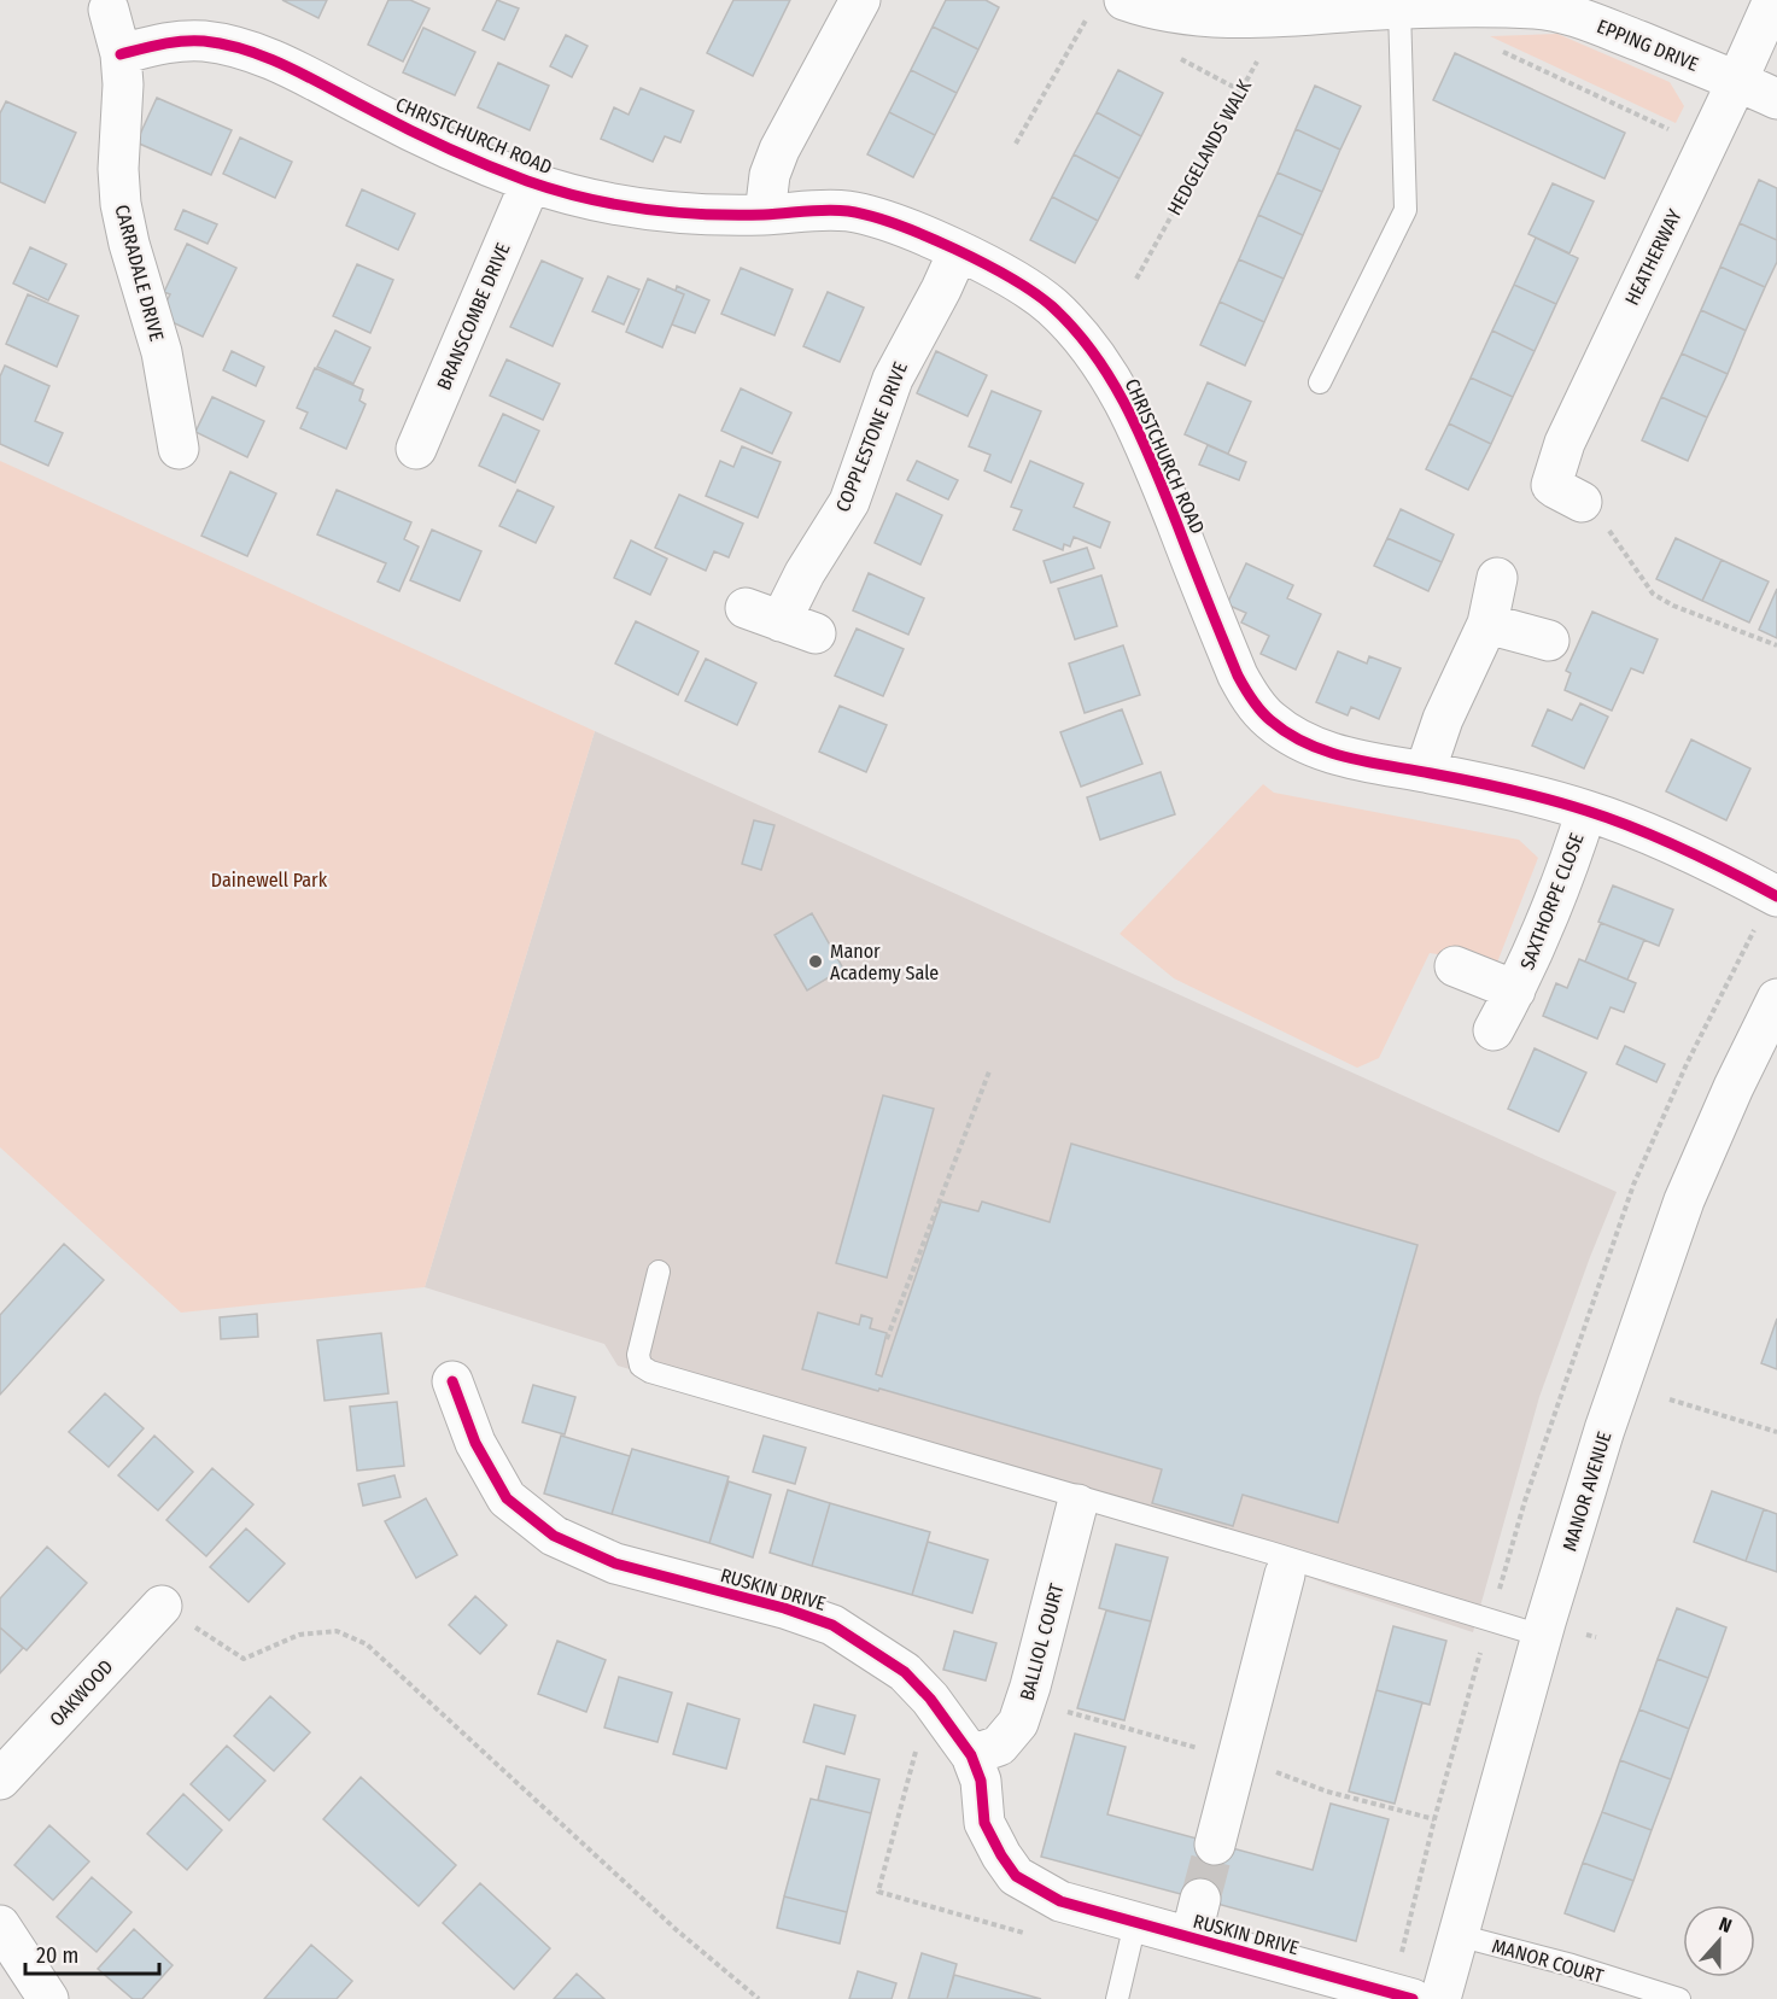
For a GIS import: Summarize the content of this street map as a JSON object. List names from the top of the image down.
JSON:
{
  "streets": {
    "street": [
      "EPPING DRIVE",
      "CHRISTCHURCH ROAD",
      "HEATHERWAY",
      "CARRADALE DRIVE",
      "BRANSCOMBE DRIVE",
      "COPPLESTONE DRIVE",
      "SAXTHORPE CLOSE",
      "MANOR AVENUE",
      "RUSKIN DRIVE",
      "BALLIOL COURT",
      "OAKWOOD"
    ],
    "lane": ["MANOR COURT"],
    "path": ["HEDGELANDS WALK"]
  },
  "crossings": [
    ["EPPING DRIVE", "HEDGELANDS WALK"],
    ["EPPING DRIVE", "HEATHERWAY"],
    ["CHRISTCHURCH ROAD", "CARRADALE DRIVE"],
    ["CHRISTCHURCH ROAD", "BRANSCOMBE DRIVE"],
    ["CHRISTCHURCH ROAD", "COPPLESTONE DRIVE"],
    ["CHRISTCHURCH ROAD", "SAXTHORPE CLOSE"],
    ["MANOR AVENUE", "MANOR COURT"],
    ["RUSKIN DRIVE", "BALLIOL COURT"]
  ],
  "parks": ["Dainewell Park"],
  "places": ["Manor Academy Sale"],
  "scale_bar": "20 m",
  "north": "top"
}
